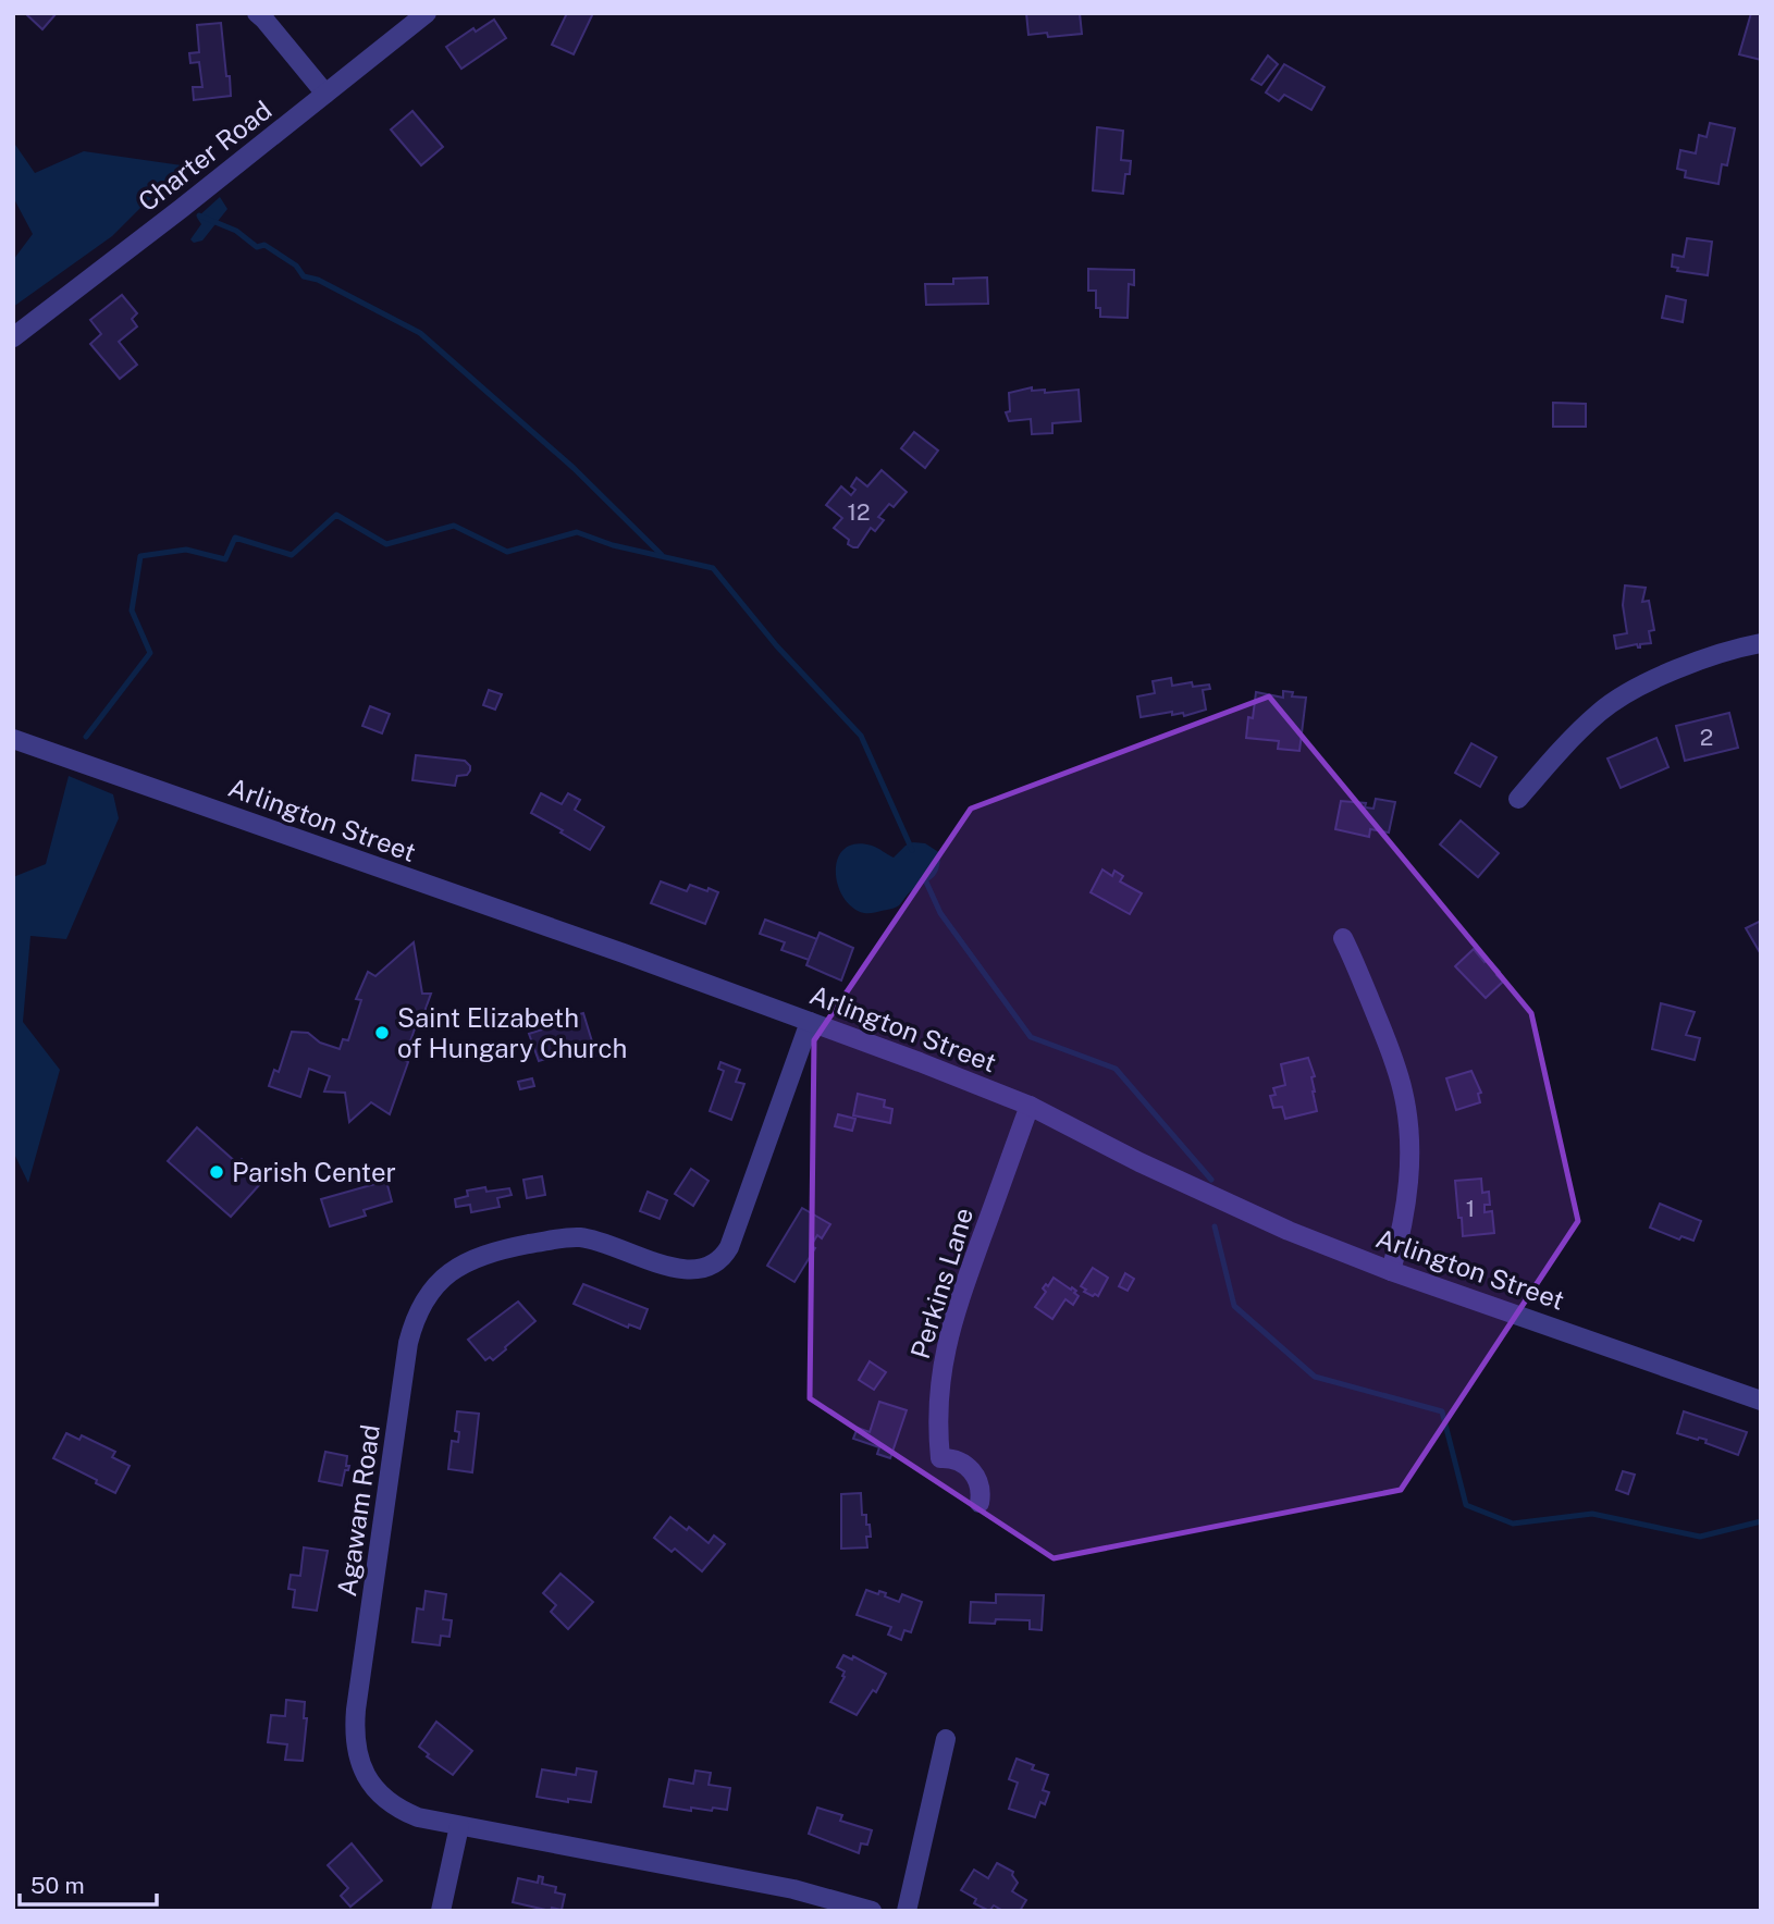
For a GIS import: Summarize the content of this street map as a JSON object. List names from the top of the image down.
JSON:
{
  "streets": {
    "street": [
      "Charter Road",
      "Arlington Street",
      "Perkins Lane",
      "Agawam Road"
    ]
  },
  "crossings": [
    ["Arlington Street", "Perkins Lane"],
    ["Arlington Street", "Agawam Road"]
  ],
  "places": ["Saint Elizabeth of Hungary Church", "Parish Center"],
  "house_numbers": ["12", "2", "1"],
  "scale_bar": "50 m"
}
